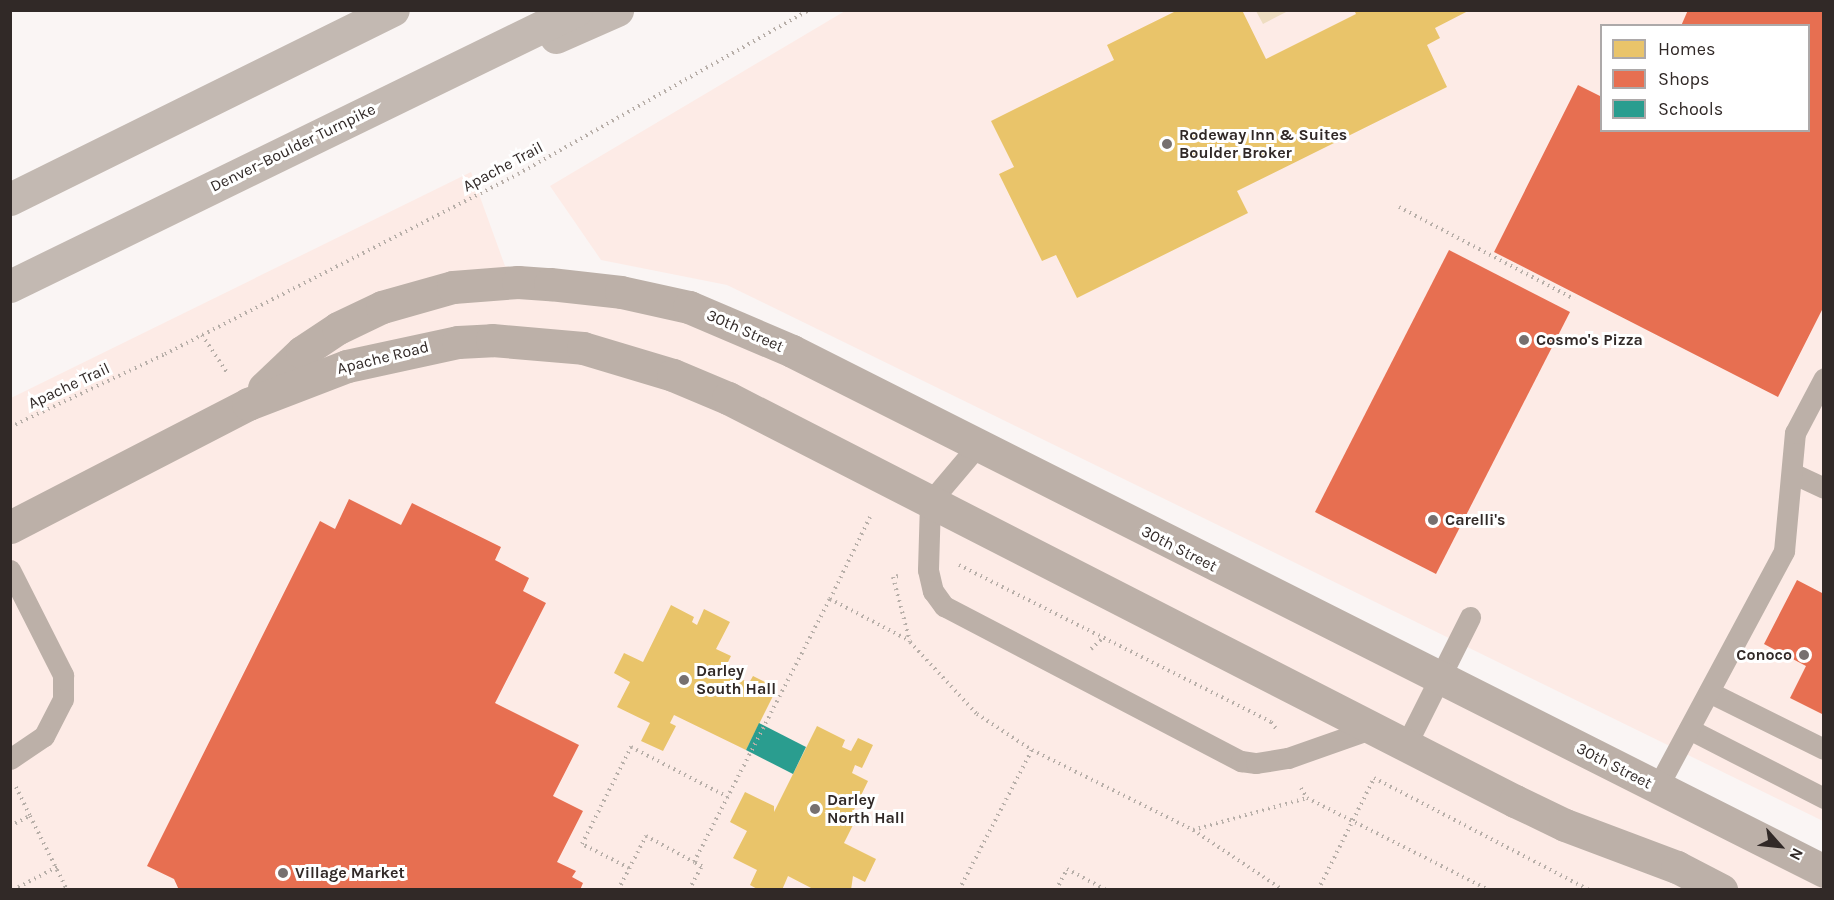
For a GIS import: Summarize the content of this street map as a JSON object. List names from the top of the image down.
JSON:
{
  "streets": {
    "highway": ["Denver–Boulder Turnpike"],
    "street": ["30th Street", "Apache Road"],
    "path": ["Apache Trail"]
  },
  "crossings": [
    ["30th Street", "Apache Road"]
  ],
  "places": [
    "Rodeway Inn & Suites Boulder Broker",
    "Cosmo's Pizza",
    "Carelli's",
    "Conoco",
    "Darley South Hall",
    "Darley North Hall",
    "Village Market"
  ],
  "legend": ["Homes", "Shops", "Schools"],
  "north": "bottom right"
}
